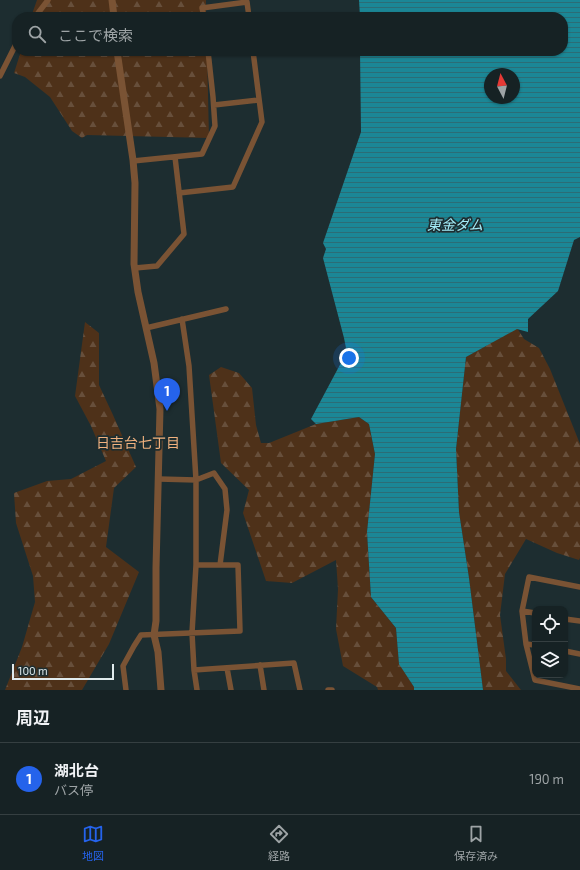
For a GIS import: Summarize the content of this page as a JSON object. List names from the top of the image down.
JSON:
{
  "districts": ["日吉台七丁目"],
  "water": ["東金ダム"],
  "scale_bar": "100 m",
  "north": "top",
  "page": {
    "search": "ここで検索",
    "pins": "1",
    "scale": "100 m",
    "heading": "周辺",
    "list": [
      {
        "mark": "1",
        "name": "湖北台",
        "note": "バス停",
        "value": "190 m"
      }
    ],
    "nav": ["地図", "経路", "保存済み"]
  }
}
